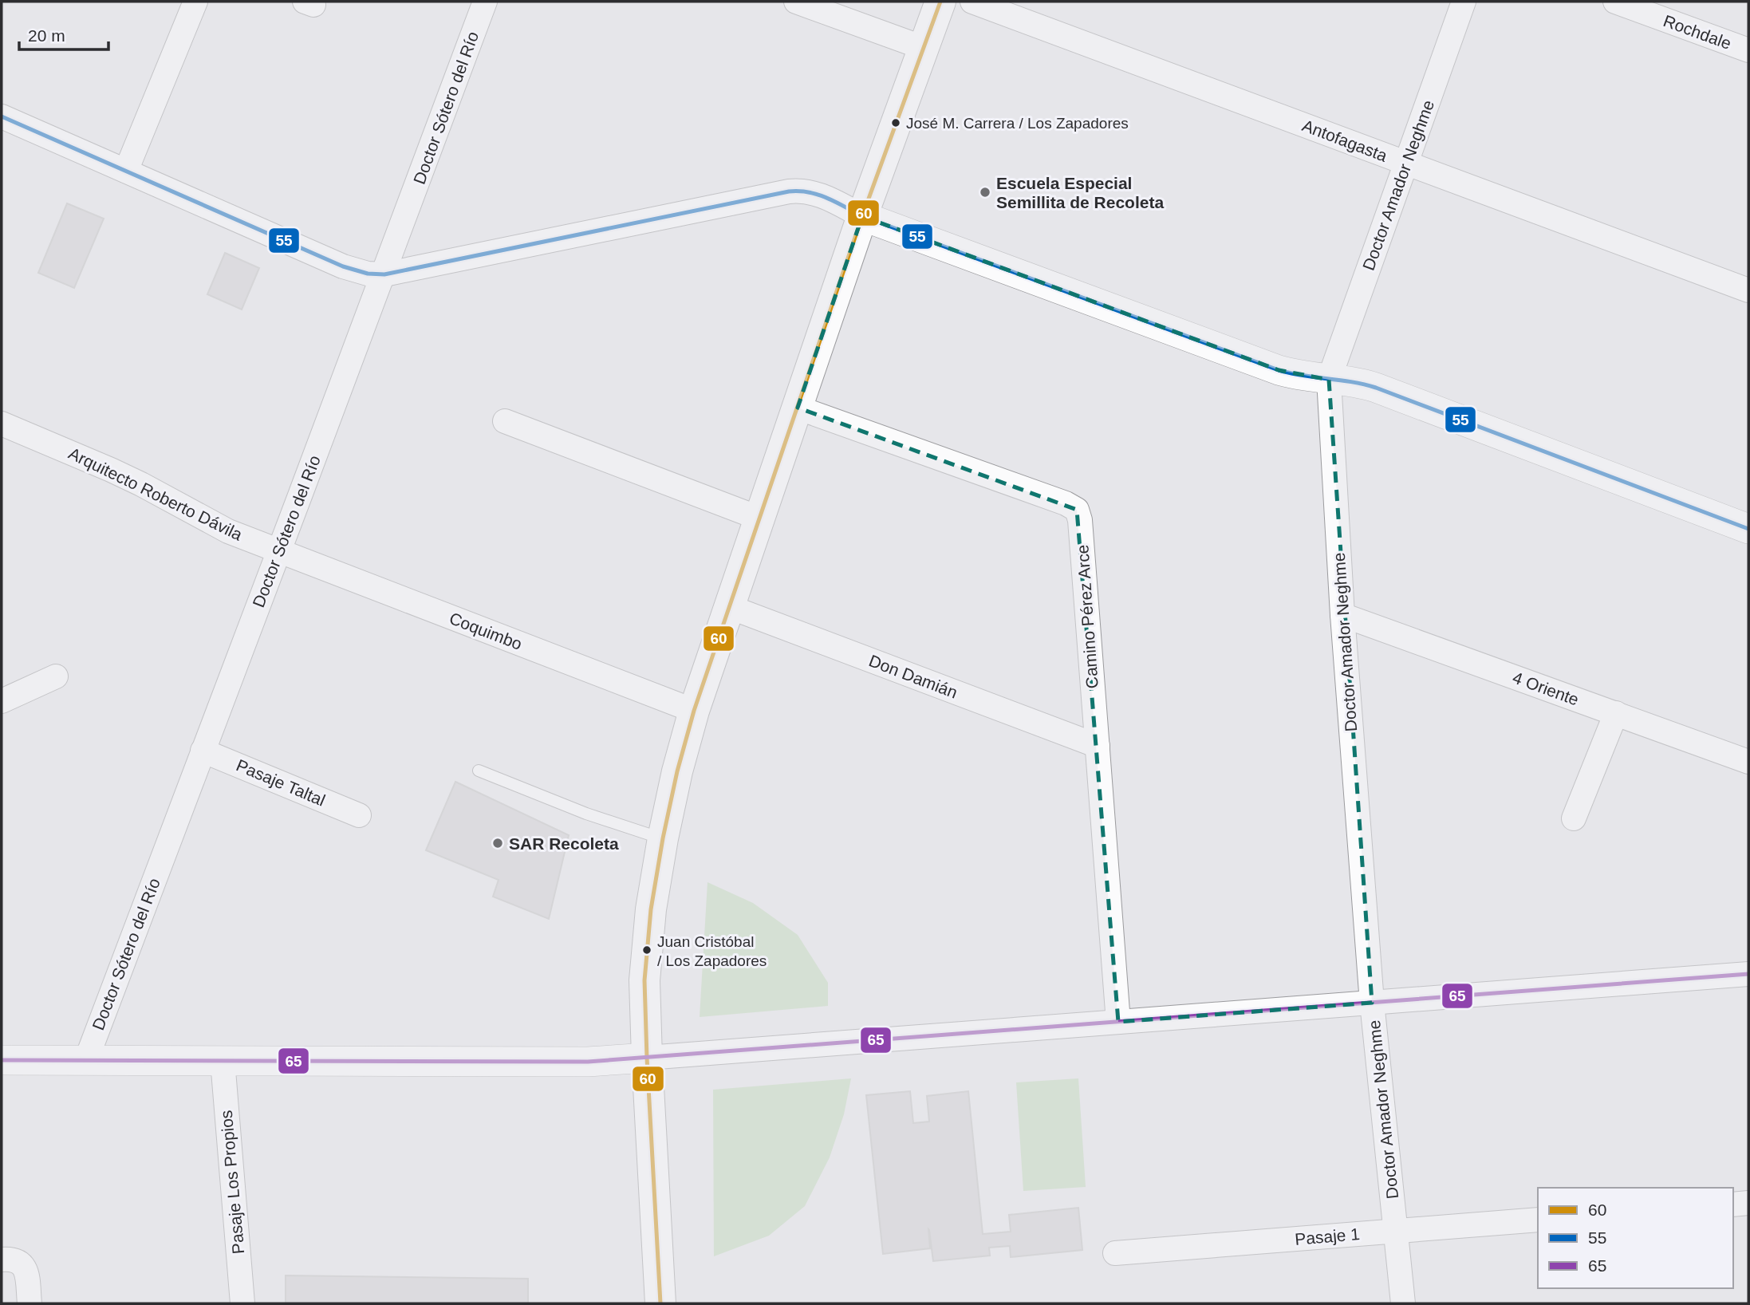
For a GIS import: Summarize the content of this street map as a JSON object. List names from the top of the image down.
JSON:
{
  "streets": {
    "street": [
      "Rochdale",
      "Doctor Sótero del Río",
      "Antofagasta",
      "Doctor Amador Neghme",
      "Arquitecto Roberto Dávila",
      "Camino Pérez Arce",
      "Coquimbo",
      "Don Damián",
      "4 Oriente",
      "Pasaje Taltal",
      "Pasaje Los Propios",
      "Pasaje 1"
    ]
  },
  "crossings": [
    ["Doctor Sótero del Río", "Arquitecto Roberto Dávila"],
    ["Doctor Sótero del Río", "Coquimbo"],
    ["Doctor Sótero del Río", "Pasaje Taltal"],
    ["Antofagasta", "Doctor Amador Neghme"],
    ["Doctor Amador Neghme", "4 Oriente"],
    ["Doctor Amador Neghme", "Pasaje 1"],
    ["Arquitecto Roberto Dávila", "Coquimbo"],
    ["Camino Pérez Arce", "Don Damián"]
  ],
  "places": [
    "José M. Carrera / Los Zapadores",
    "Escuela Especial Semillita de Recoleta",
    "SAR Recoleta",
    "Juan Cristóbal / Los Zapadores"
  ],
  "lines": ["transit line 60", "transit line 55", "transit line 65"],
  "legend": ["60", "55", "65"],
  "scale_bar": "20 m"
}
